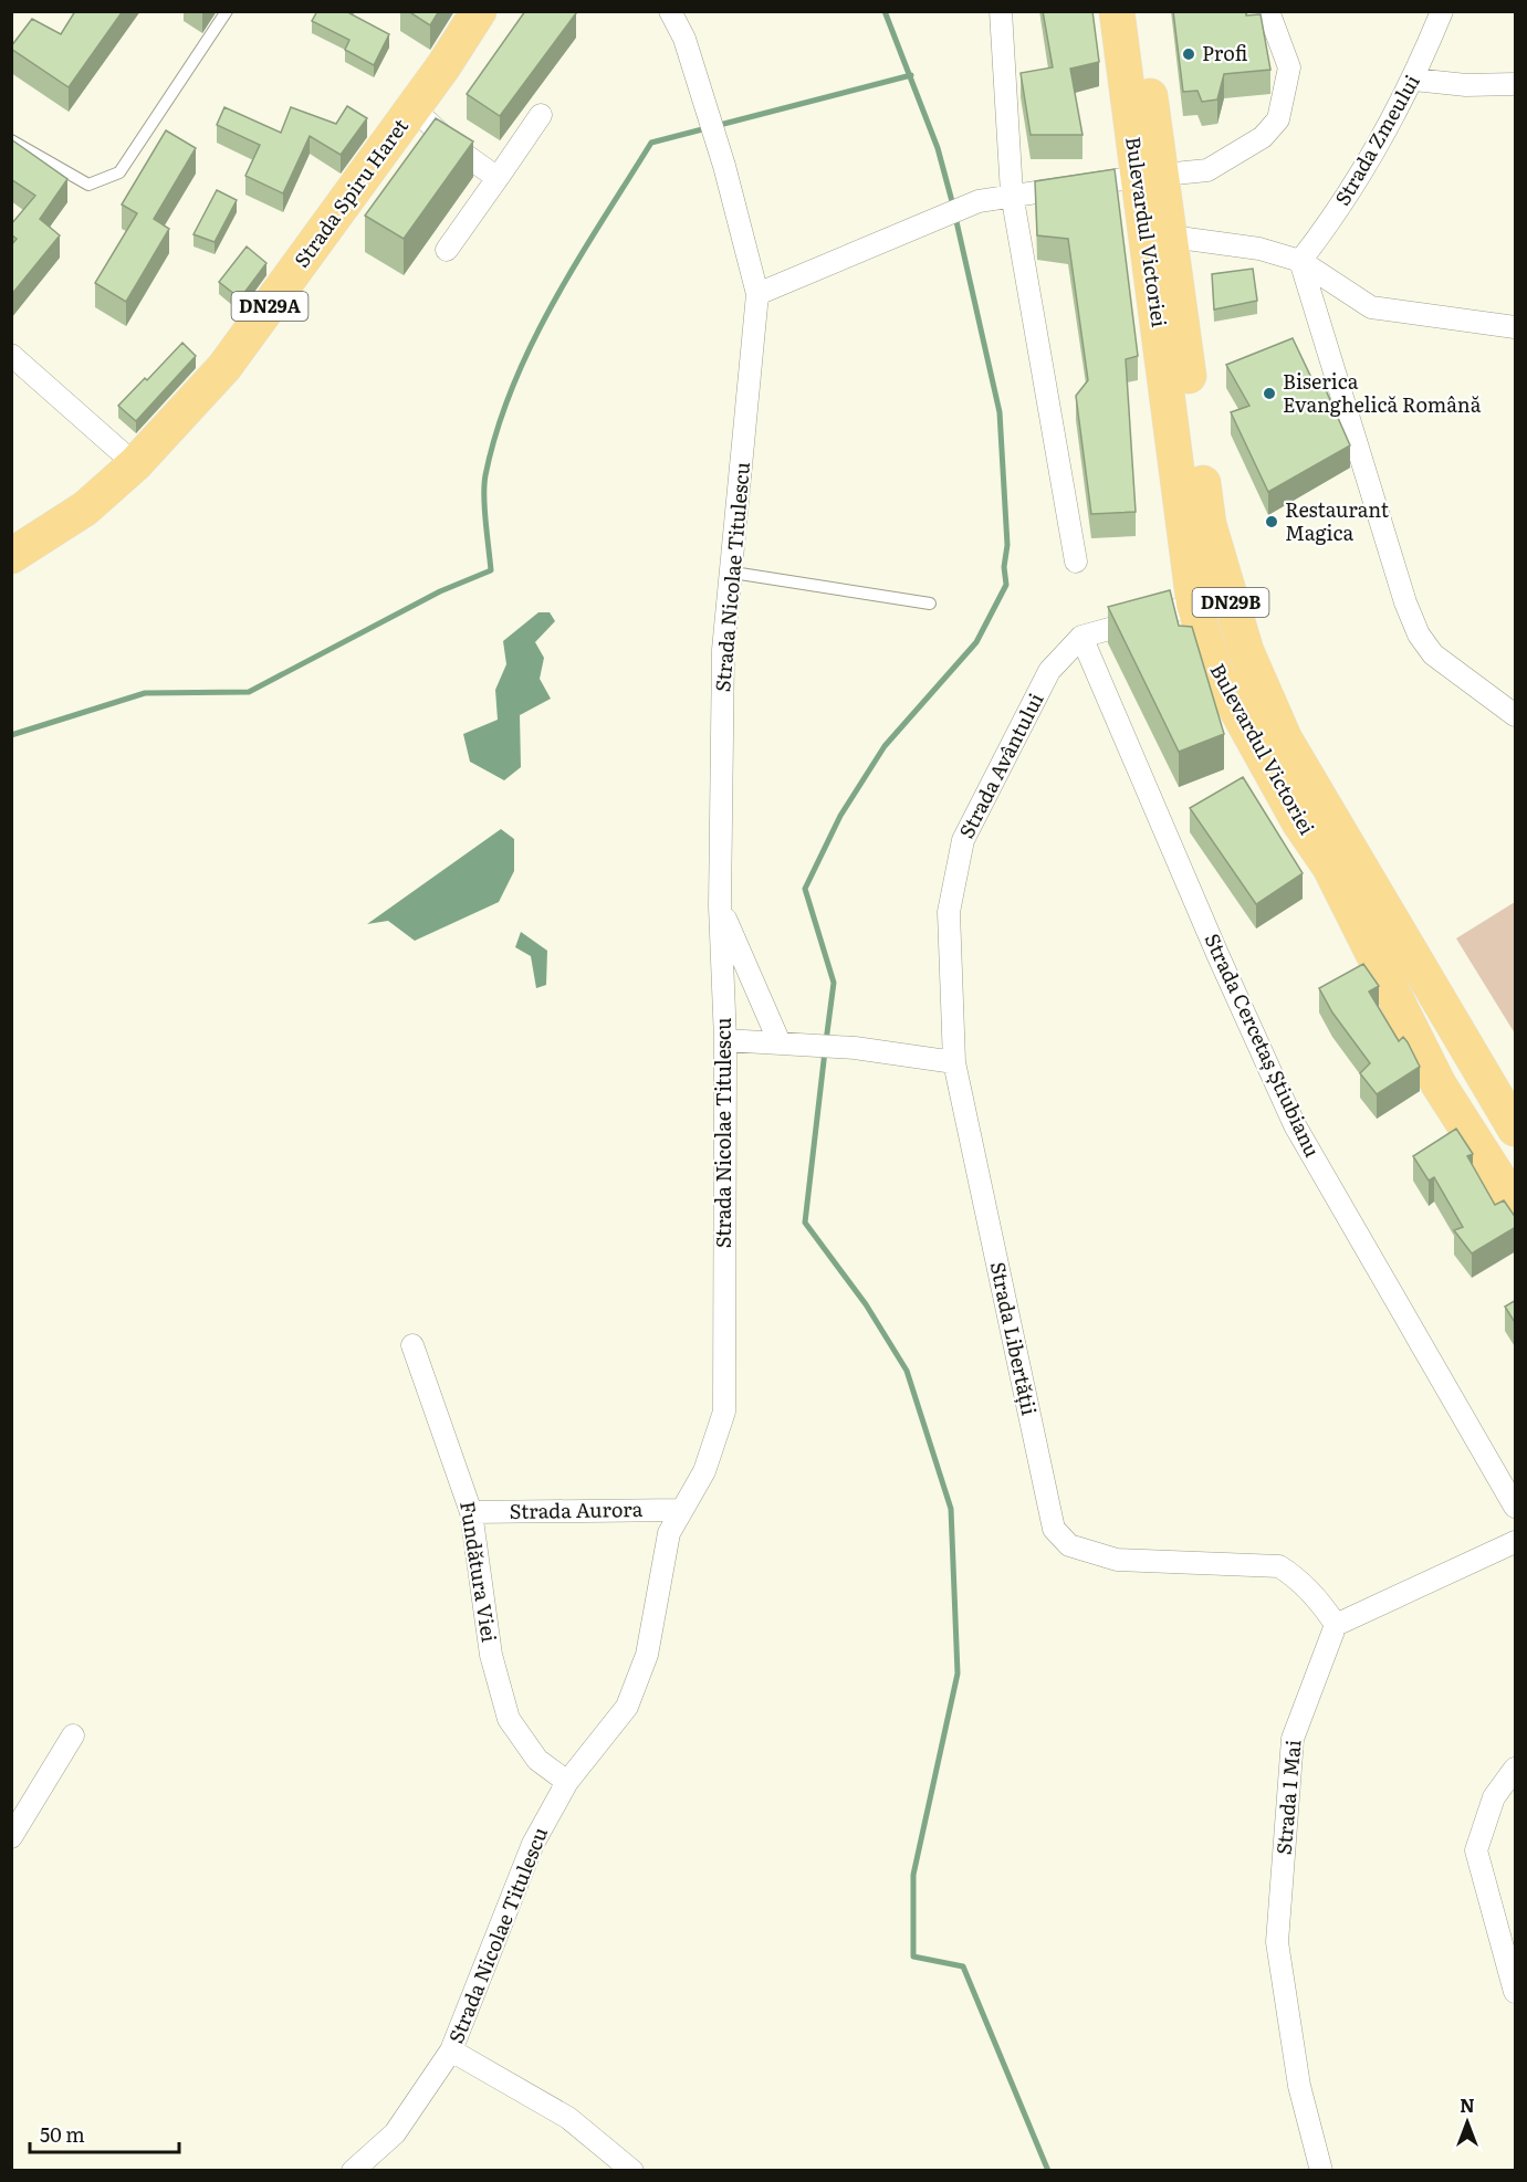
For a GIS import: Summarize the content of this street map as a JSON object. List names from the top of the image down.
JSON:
{
  "streets": {
    "main road": [
      "Strada Spiru Haret",
      "Bulevardul Victoriei",
      "DN29A",
      "DN29B"
    ],
    "street": [
      "Strada Zmeului",
      "Strada Nicolae Titulescu",
      "Strada Avântului",
      "Strada Cercetaș Știubianu",
      "Strada Libertății",
      "Strada Aurora",
      "Fundătura Viei",
      "Strada 1 Mai"
    ]
  },
  "crossings": [
    ["Strada Nicolae Titulescu", "Strada Aurora"],
    ["Strada Nicolae Titulescu", "Fundătura Viei"],
    ["Strada Avântului", "Strada Cercetaș Știubianu"],
    ["Strada Avântului", "Strada Libertății"],
    ["Strada Libertății", "Strada 1 Mai"],
    ["Strada Aurora", "Fundătura Viei"]
  ],
  "places": ["Profi", "Biserica Evanghelică Română", "Restaurant Magica"],
  "scale_bar": "50 m",
  "north": "top"
}
